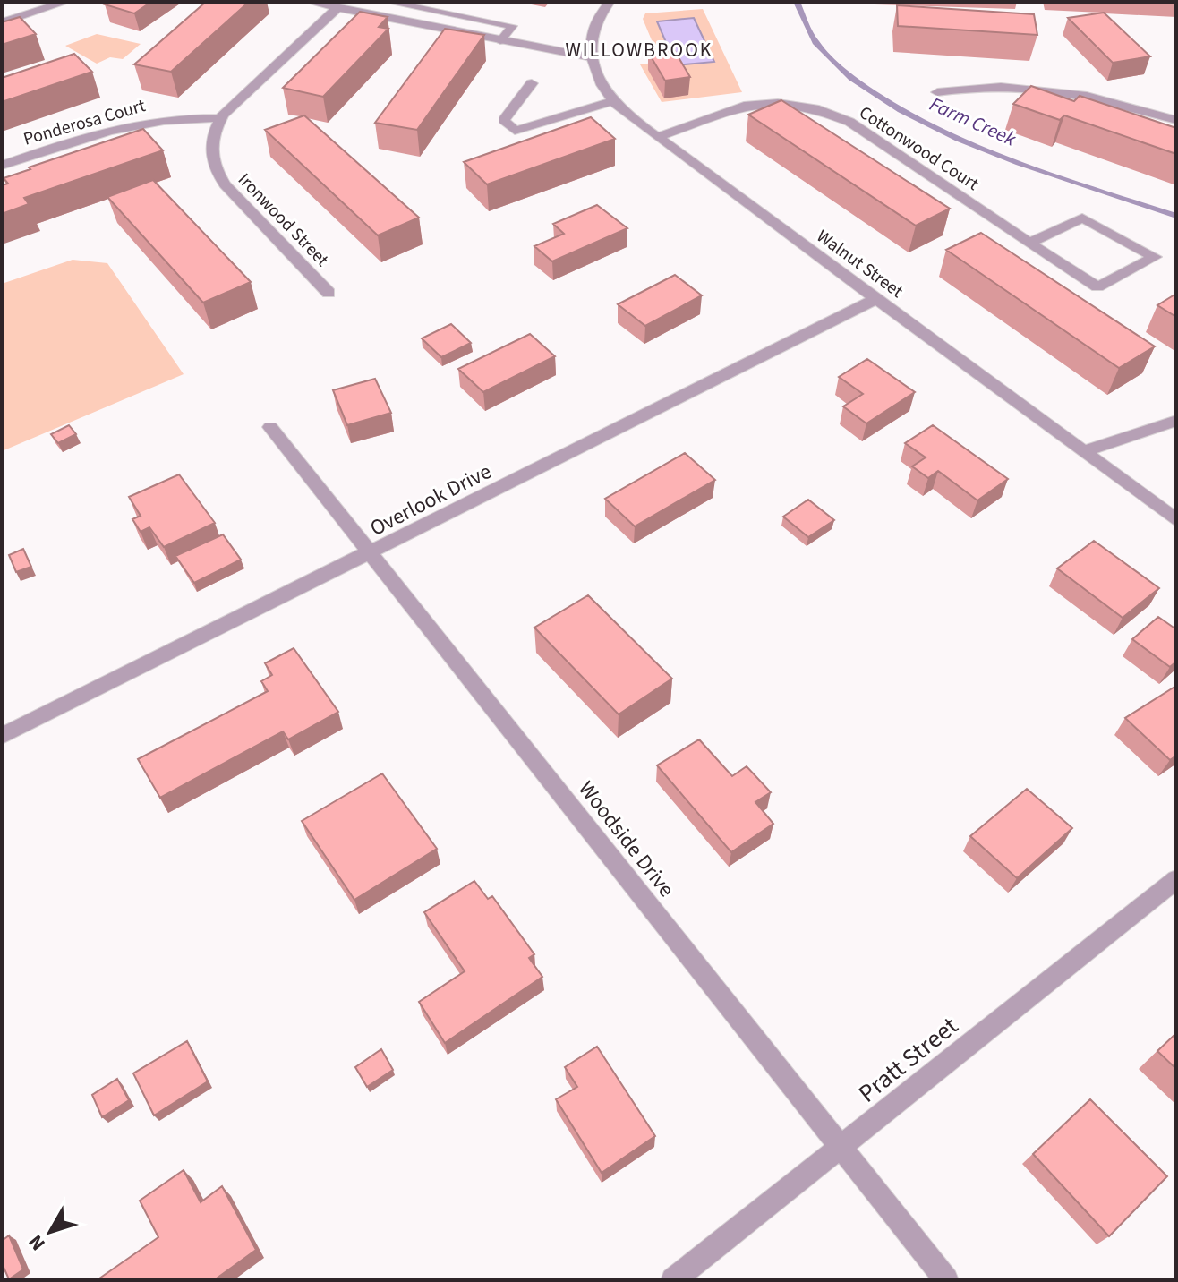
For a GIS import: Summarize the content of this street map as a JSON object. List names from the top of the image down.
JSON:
{
  "streets": {
    "street": [
      "Ponderosa Court",
      "Cottonwood Court",
      "Ironwood Street",
      "Walnut Street",
      "Overlook Drive",
      "Woodside Drive",
      "Pratt Street"
    ]
  },
  "crossings": [
    ["Ponderosa Court", "Ironwood Street"],
    ["Cottonwood Court", "Walnut Street"],
    ["Walnut Street", "Overlook Drive"],
    ["Overlook Drive", "Woodside Drive"],
    ["Woodside Drive", "Pratt Street"]
  ],
  "districts": ["WILLOWBROOK"],
  "water": ["Farm Creek"],
  "north": "bottom left"
}
